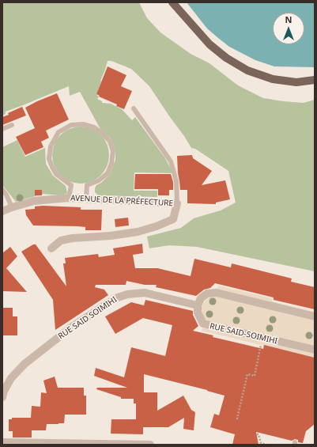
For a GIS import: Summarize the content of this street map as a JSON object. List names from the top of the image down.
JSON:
{
  "streets": {
    "street": ["AVENUE DE LA PRÉFECTURE", "RUE SAID SOIMIHI", "RUE SAID-SOIMIHI"]
  },
  "crossings": [
    ["RUE SAID SOIMIHI", "RUE SAID-SOIMIHI"]
  ],
  "north": "top"
}
